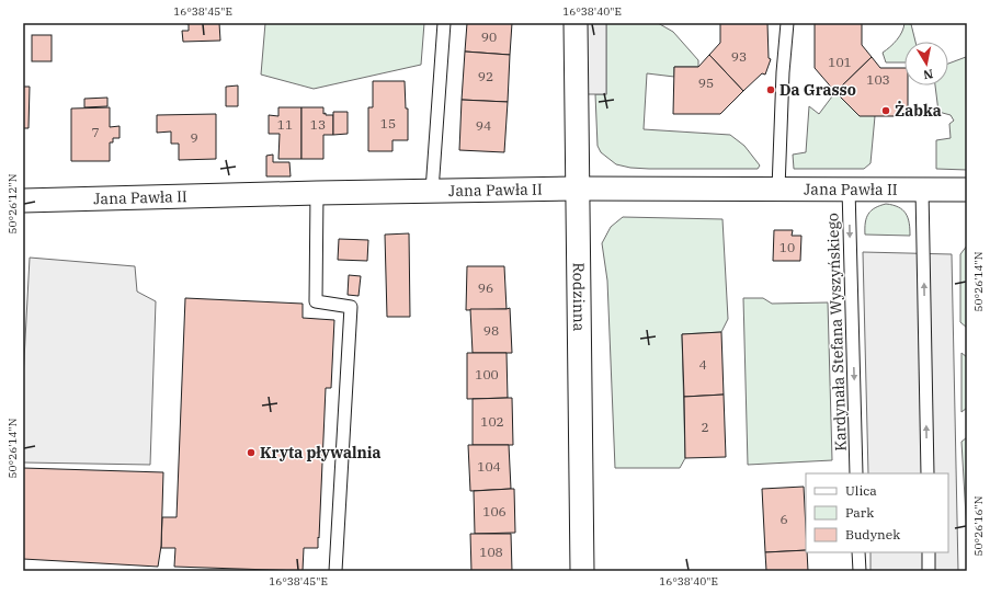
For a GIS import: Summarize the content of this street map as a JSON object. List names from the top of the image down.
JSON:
{
  "streets": {
    "street": ["Jana Pawła II", "Rodzinna"],
    "lane": ["Kardynała Stefana Wyszyńskiego"]
  },
  "crossings": [
    ["Jana Pawła II", "Rodzinna"],
    ["Jana Pawła II", "Kardynała Stefana Wyszyńskiego"]
  ],
  "places": ["Da Grasso", "Żabka", "Kryta pływalnia"],
  "house_numbers": [
    "90",
    "93",
    "101",
    "92",
    "103",
    "95",
    "15",
    "11",
    "13",
    "94",
    "7",
    "9",
    "10",
    "96",
    "98",
    "4",
    "100",
    "102",
    "2",
    "104",
    "106",
    "6",
    "108"
  ],
  "legend": ["Ulica", "Park", "Budynek"],
  "north": "bottom",
  "coordinates": [
    "16°38'45\"E",
    "16°38'40\"E",
    "50°26'12\"N",
    "50°26'14\"N",
    "50°26'16\"N"
  ]
}
